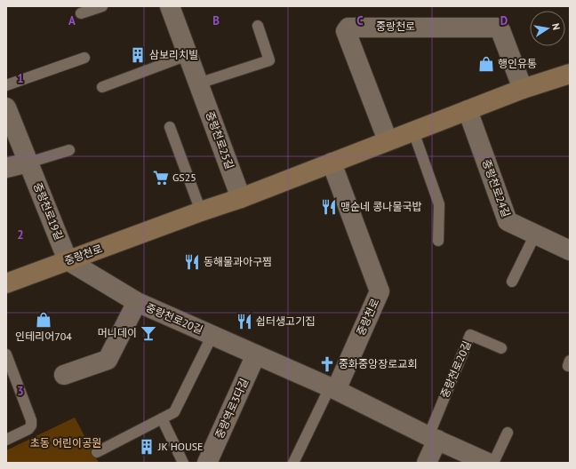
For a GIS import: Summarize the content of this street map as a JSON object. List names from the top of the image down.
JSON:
{
  "streets": {
    "main road": ["중랑천로"],
    "street": [
      "중랑천로25길",
      "중랑천로24길",
      "중랑천로19길",
      "중랑천로20길",
      "중랑역로3다길"
    ]
  },
  "crossings": [
    ["중랑천로", "중랑천로25길"],
    ["중랑천로", "중랑천로24길"],
    ["중랑천로", "중랑천로19길"],
    ["중랑천로", "중랑천로20길"],
    ["중랑천로19길", "중랑천로20길"],
    ["중랑천로20길", "중랑역로3다길"]
  ],
  "parks": ["초동 어린이공원"],
  "places": {
    "building": ["삼보리치빌", "JK HOUSE"],
    "shop": ["행인유통", "인테리어704"],
    "supermarket": ["GS25"],
    "restaurant": ["맹순네 콩나물국밥", "동해물과아구찜", "쉽터생고기집"],
    "bar": ["머니데이"],
    "church": ["중화중앙장로교회"]
  },
  "north": "right",
  "grid": {
    "columns": [
      "A",
      "B",
      "C",
      "D"
    ],
    "rows": ["1", "2", "3"]
  }
}
